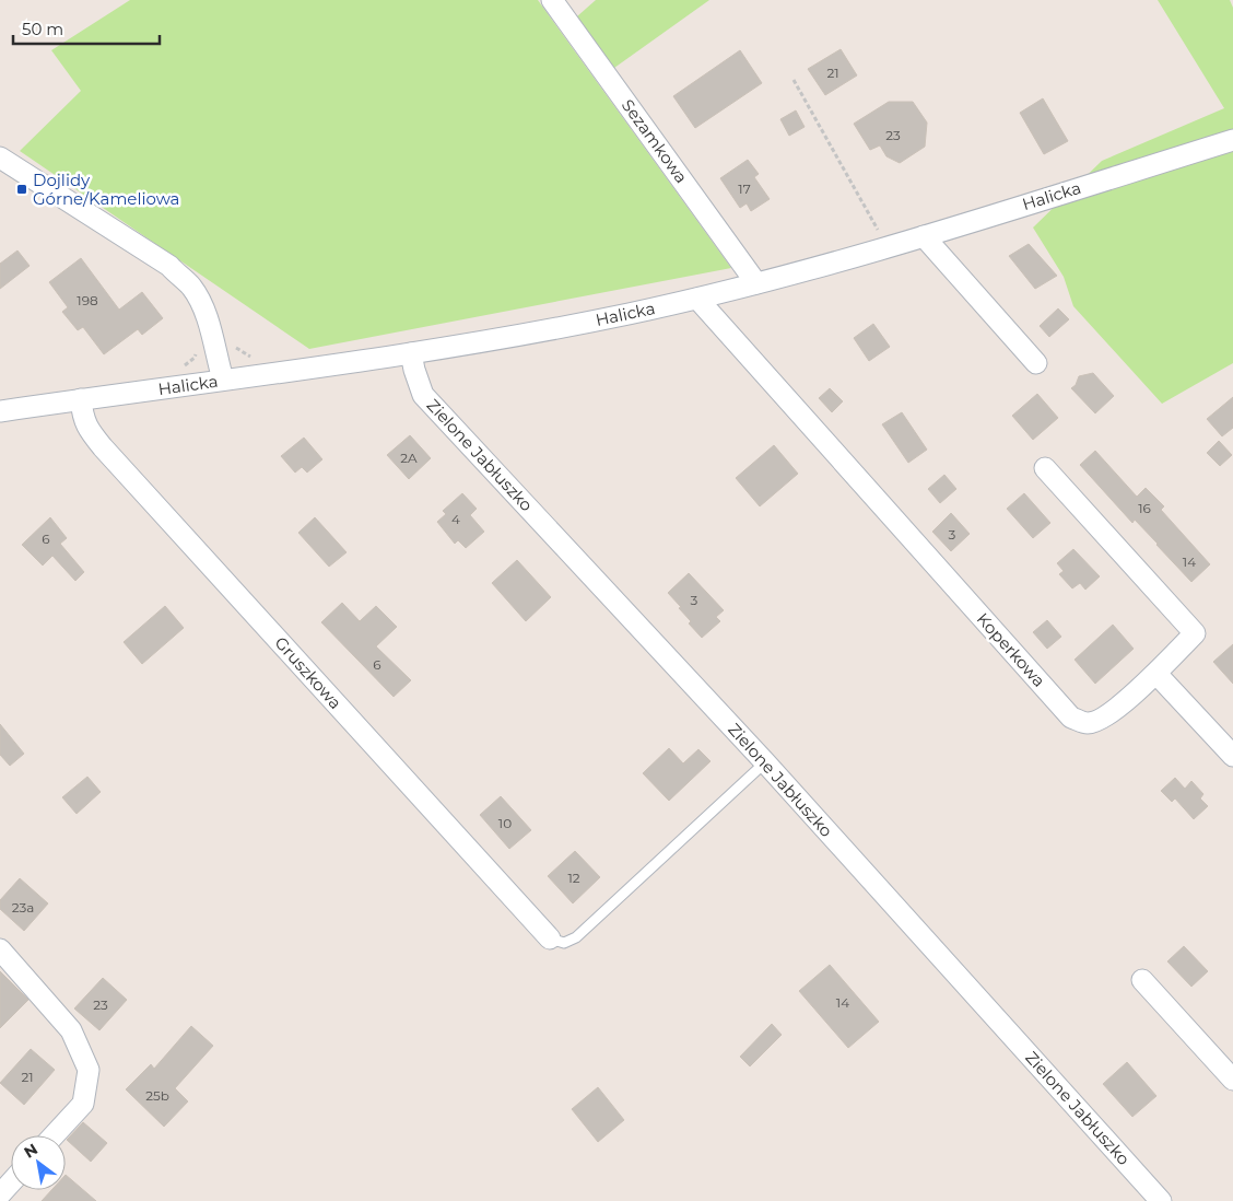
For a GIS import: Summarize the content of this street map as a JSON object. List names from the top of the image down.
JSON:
{
  "streets": {
    "street": [
      "Sezamkowa",
      "Halicka",
      "Zielone Jabłuszko",
      "Koperkowa",
      "Gruszkowa"
    ]
  },
  "crossings": [
    ["Sezamkowa", "Halicka"],
    ["Halicka", "Zielone Jabłuszko"],
    ["Halicka", "Koperkowa"],
    ["Halicka", "Gruszkowa"]
  ],
  "places": {
    "transit": ["Dojlidy Górne/Kameliowa"]
  },
  "house_numbers": [
    "21",
    "23",
    "17",
    "198",
    "2A",
    "16",
    "4",
    "3",
    "6",
    "14",
    "3",
    "6",
    "10",
    "12",
    "23a",
    "14",
    "23",
    "21",
    "25b"
  ],
  "scale_bar": "50 m",
  "north": "top left"
}
